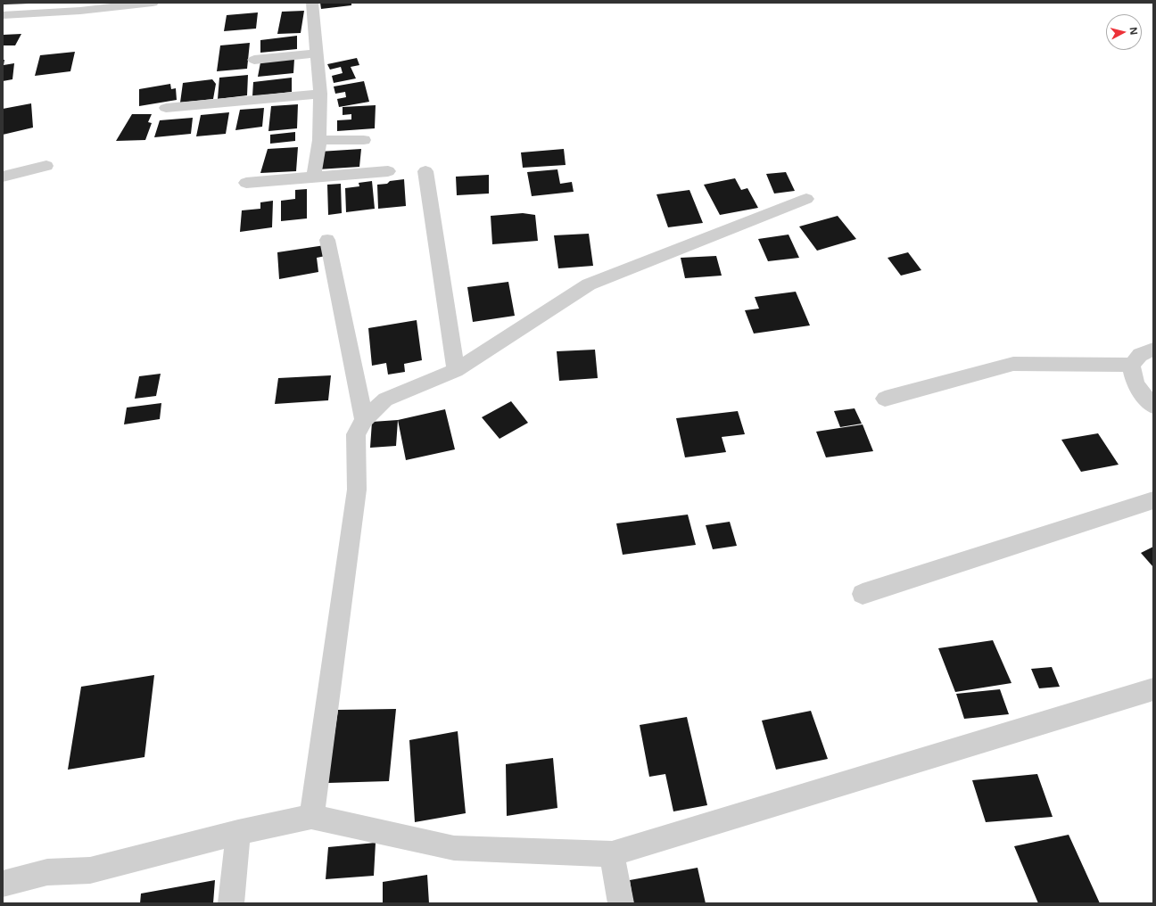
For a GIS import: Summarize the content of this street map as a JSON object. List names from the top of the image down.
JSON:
{
  "north": "right"
}
